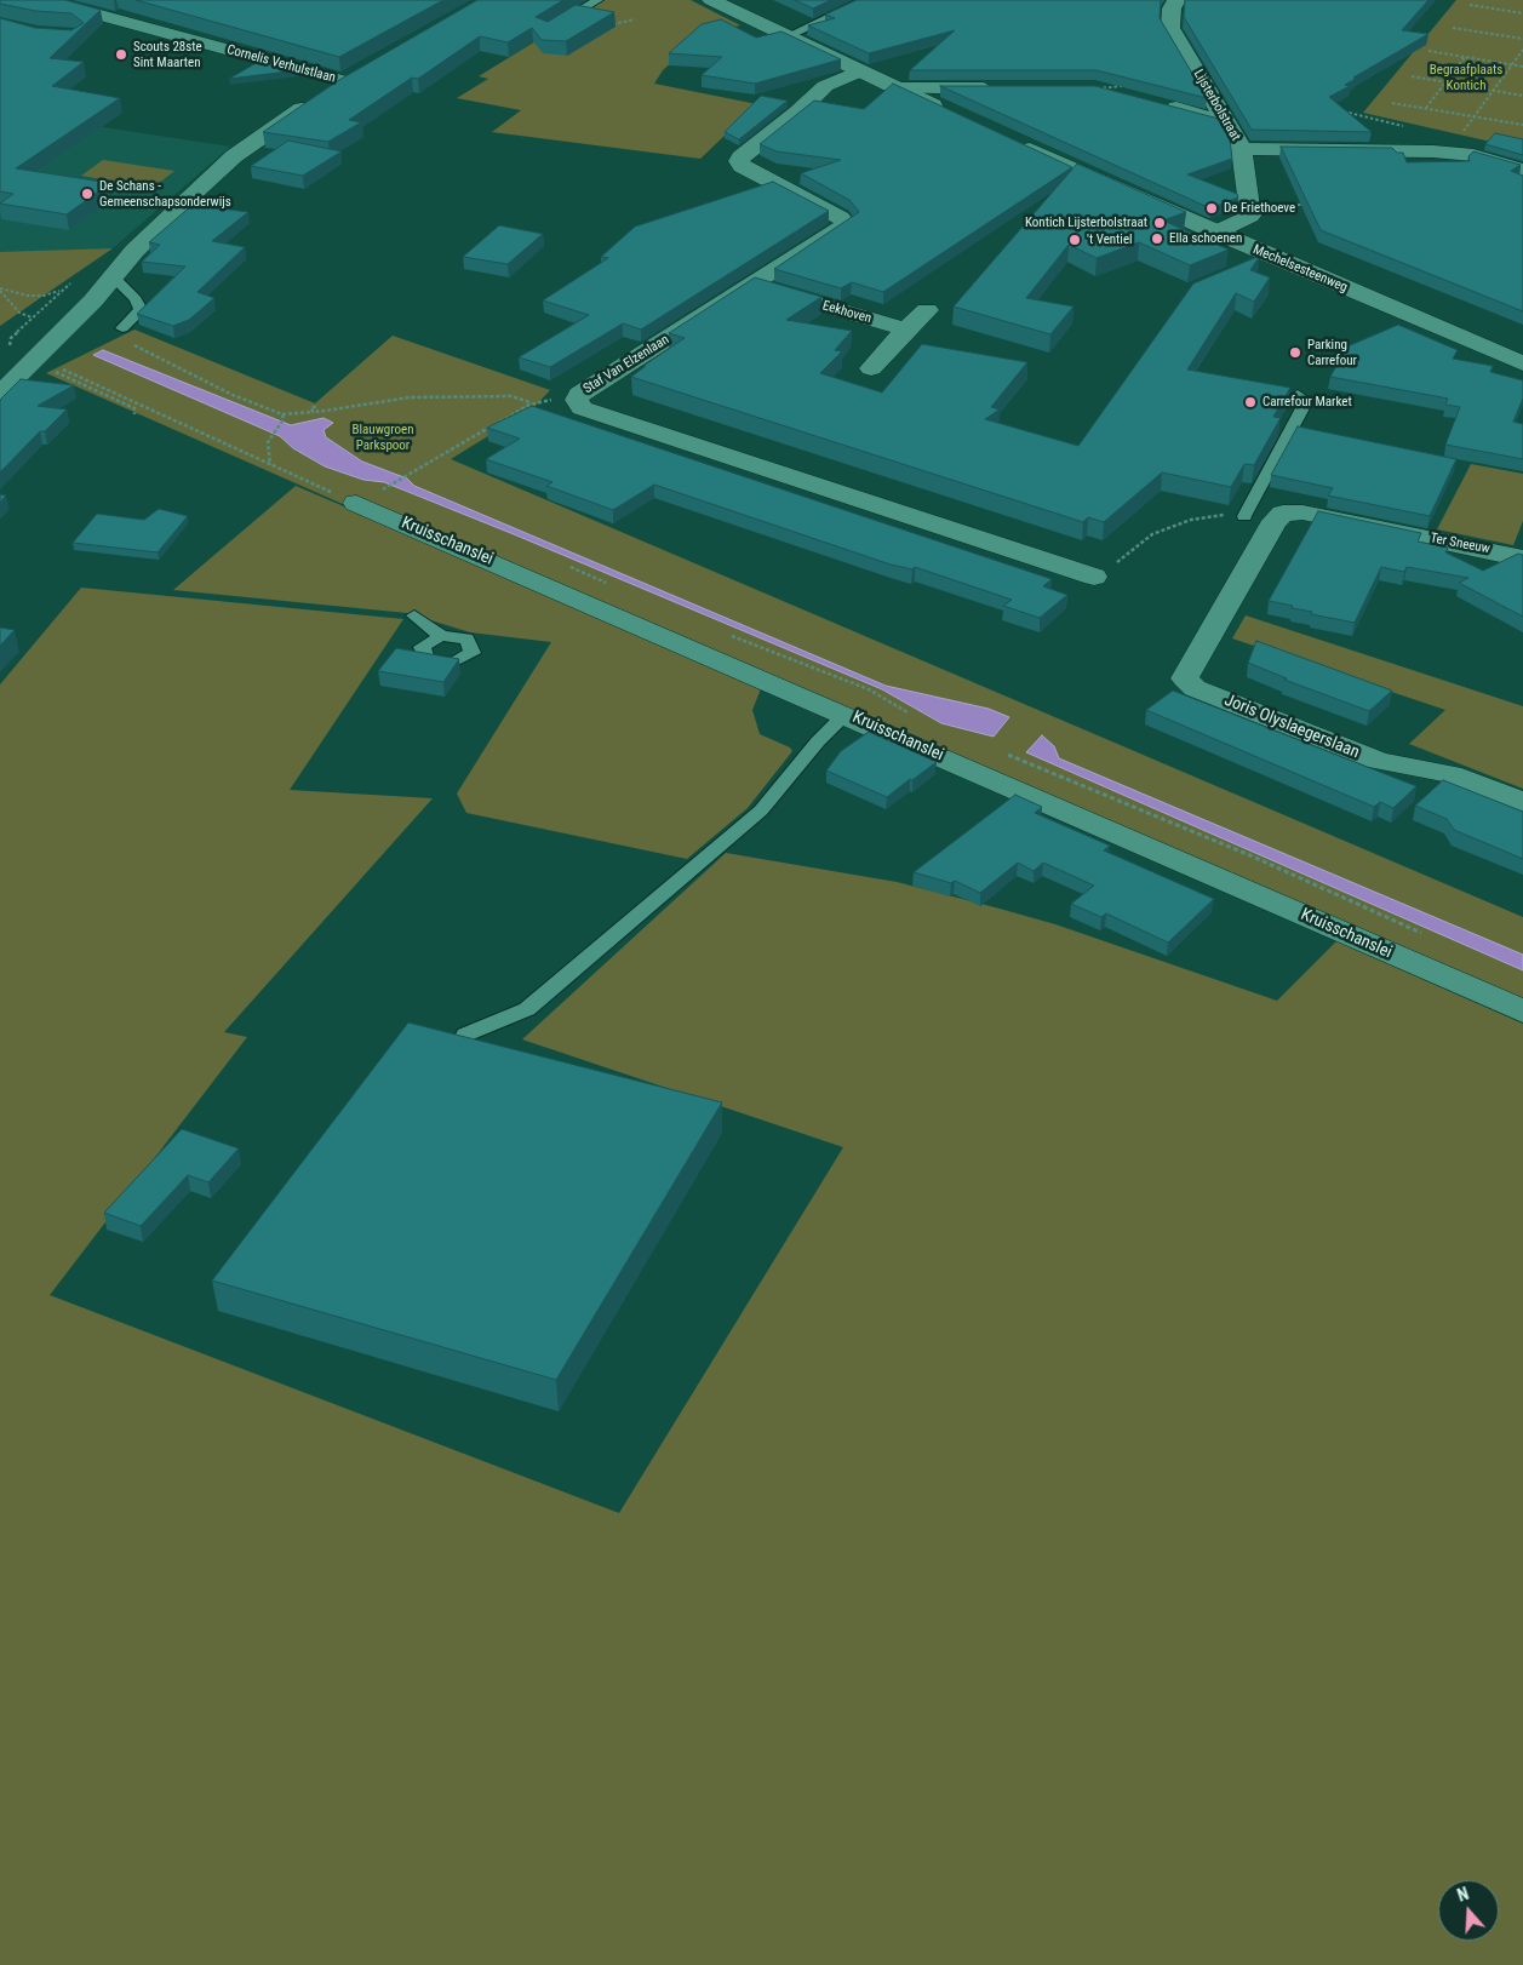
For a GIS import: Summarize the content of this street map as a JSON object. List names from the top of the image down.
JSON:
{
  "streets": {
    "street": [
      "Cornelis Verhulstlaan",
      "Lijsterbolstraat",
      "Mechelsesteenweg",
      "Eekhoven",
      "Staf Van Elzenlaan",
      "Kruisschanslei",
      "Ter Sneeuw",
      "Joris Olyslaegerslaan"
    ]
  },
  "crossings": [
    ["Eekhoven", "Staf Van Elzenlaan"],
    ["Ter Sneeuw", "Joris Olyslaegerslaan"]
  ],
  "parks": ["Begraafplaats Kontich", "Blauwgroen Parkspoor"],
  "places": [
    "Scouts 28ste Sint Maarten",
    "De Schans - Gemeenschapsonderwijs",
    "De Friethoeve",
    "Kontich Lijsterbolstraat",
    "Ella schoenen",
    "'t Ventiel",
    "Parking Carrefour",
    "Carrefour Market"
  ],
  "north": "top"
}
